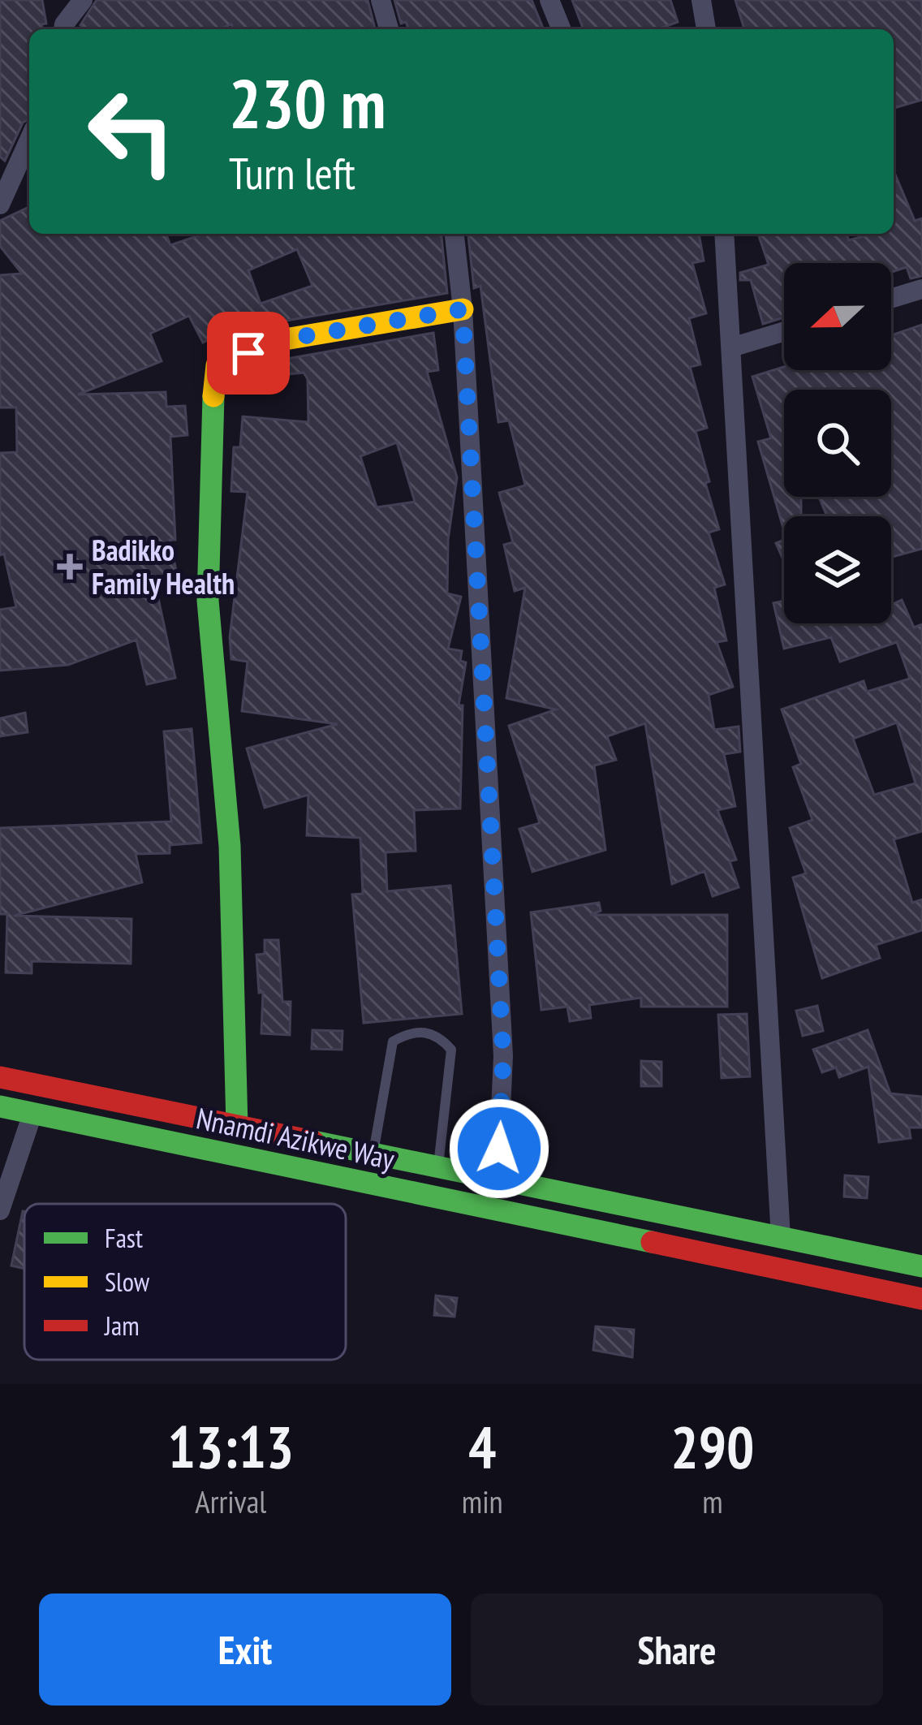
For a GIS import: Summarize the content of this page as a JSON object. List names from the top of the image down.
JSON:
{
  "streets": {
    "main road": ["Nnamdi Azikwe Way"]
  },
  "places": {
    "health": ["Badikko Family Health"]
  },
  "legend": ["Fast", "Slow", "Jam"],
  "north": "left",
  "page": {
    "turn": ["230 m", "Turn left"],
    "eta": [
      "13:13",
      "Arrival",
      "4",
      "min",
      "290",
      "m"
    ],
    "buttons": ["Exit", "Share"]
  }
}
